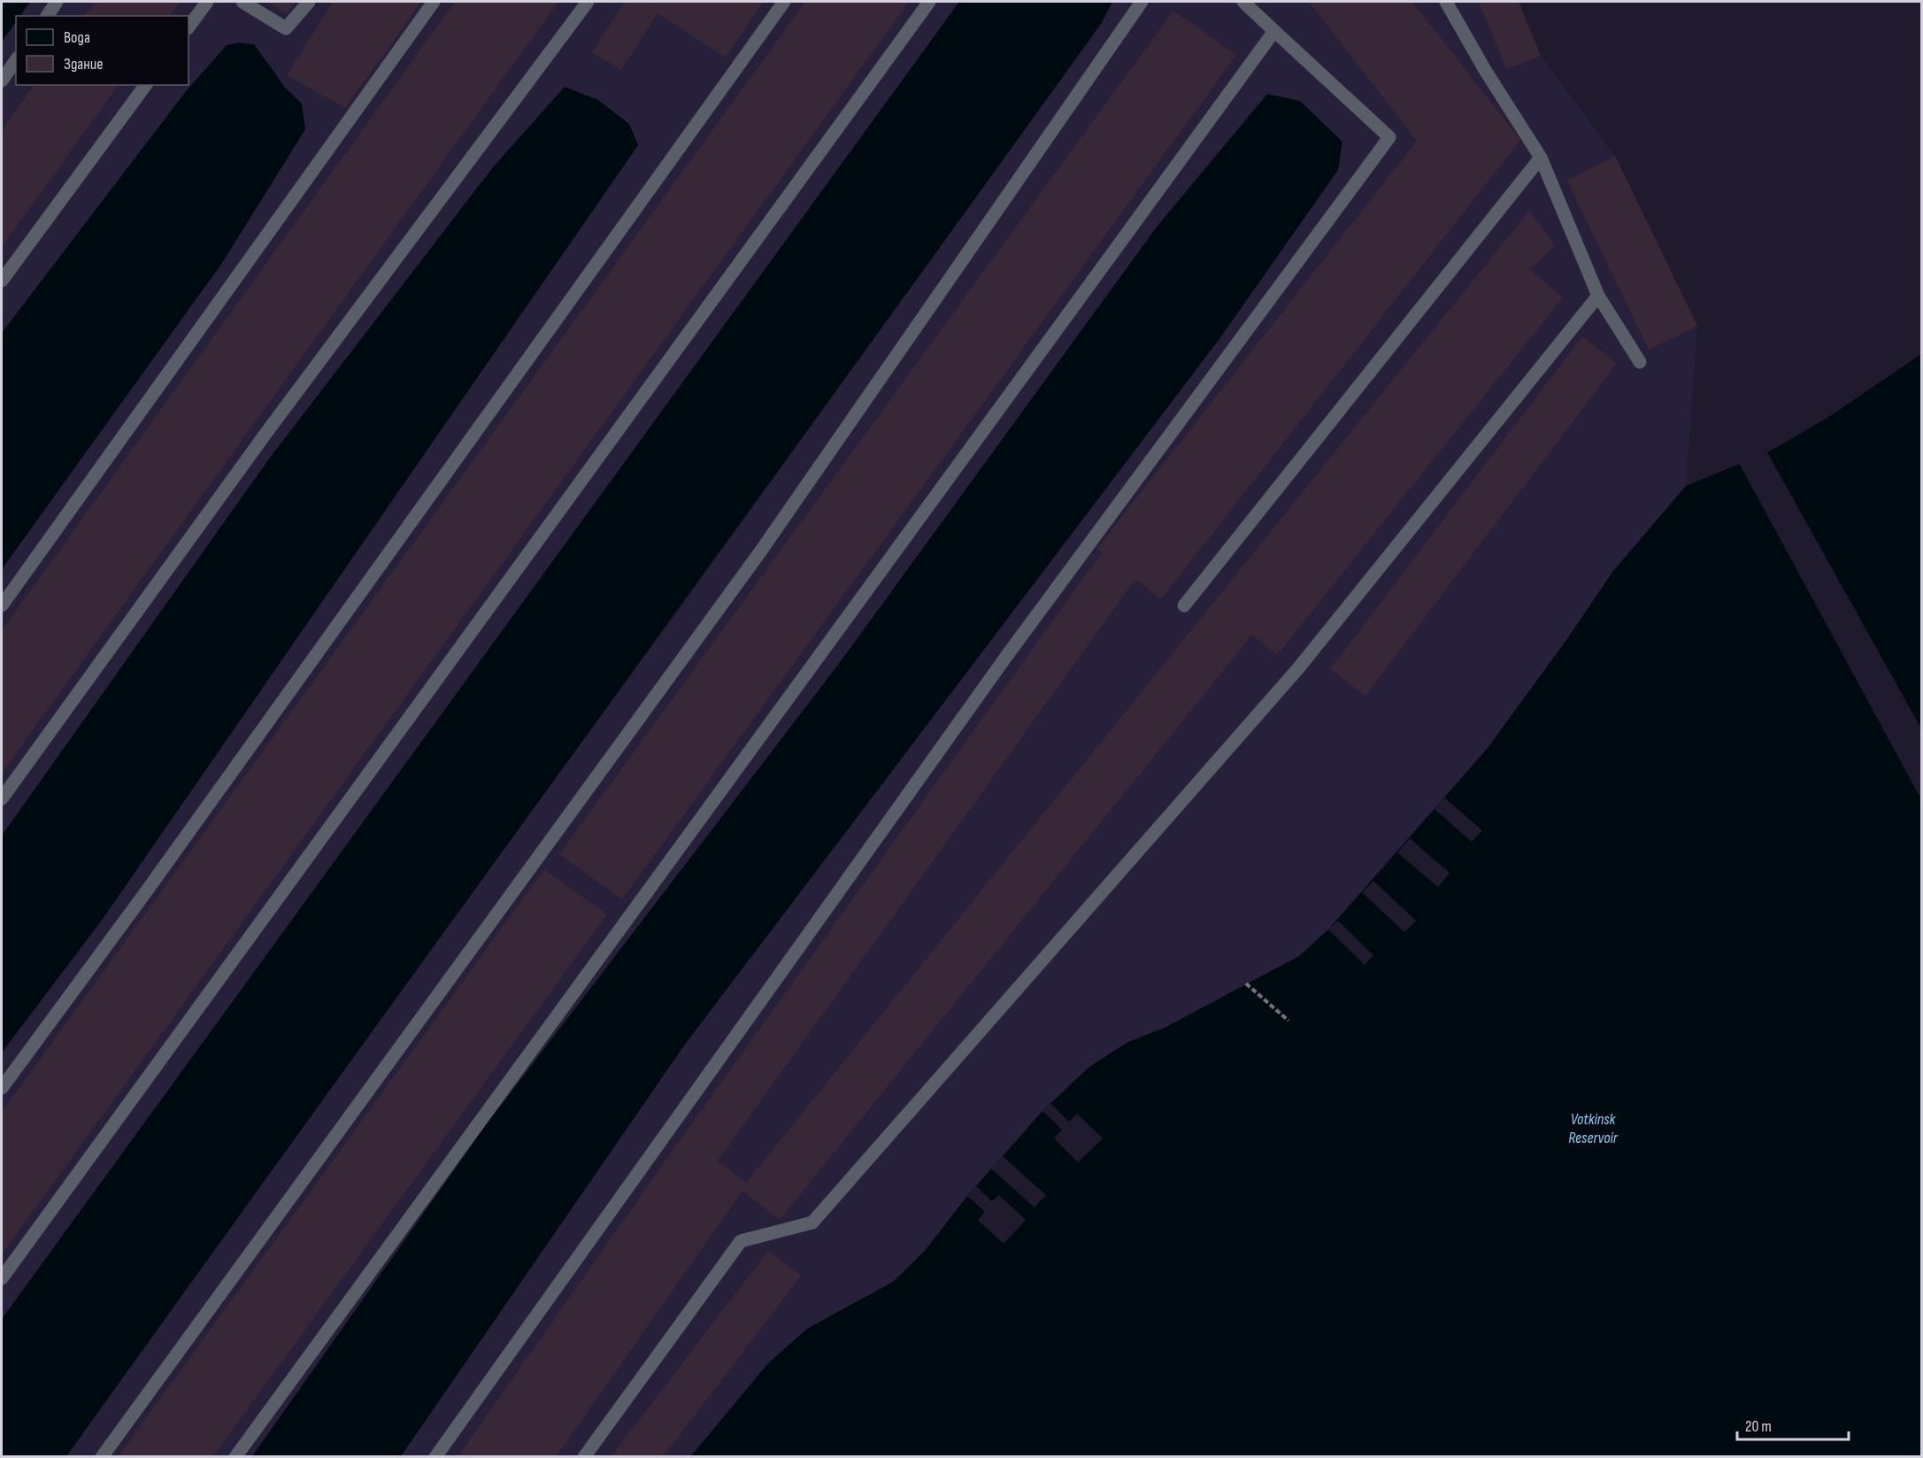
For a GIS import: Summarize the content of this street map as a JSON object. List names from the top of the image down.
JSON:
{
  "water": ["Votkinsk Reservoir"],
  "legend": ["Вода", "Здание"],
  "scale_bar": "20 m"
}
